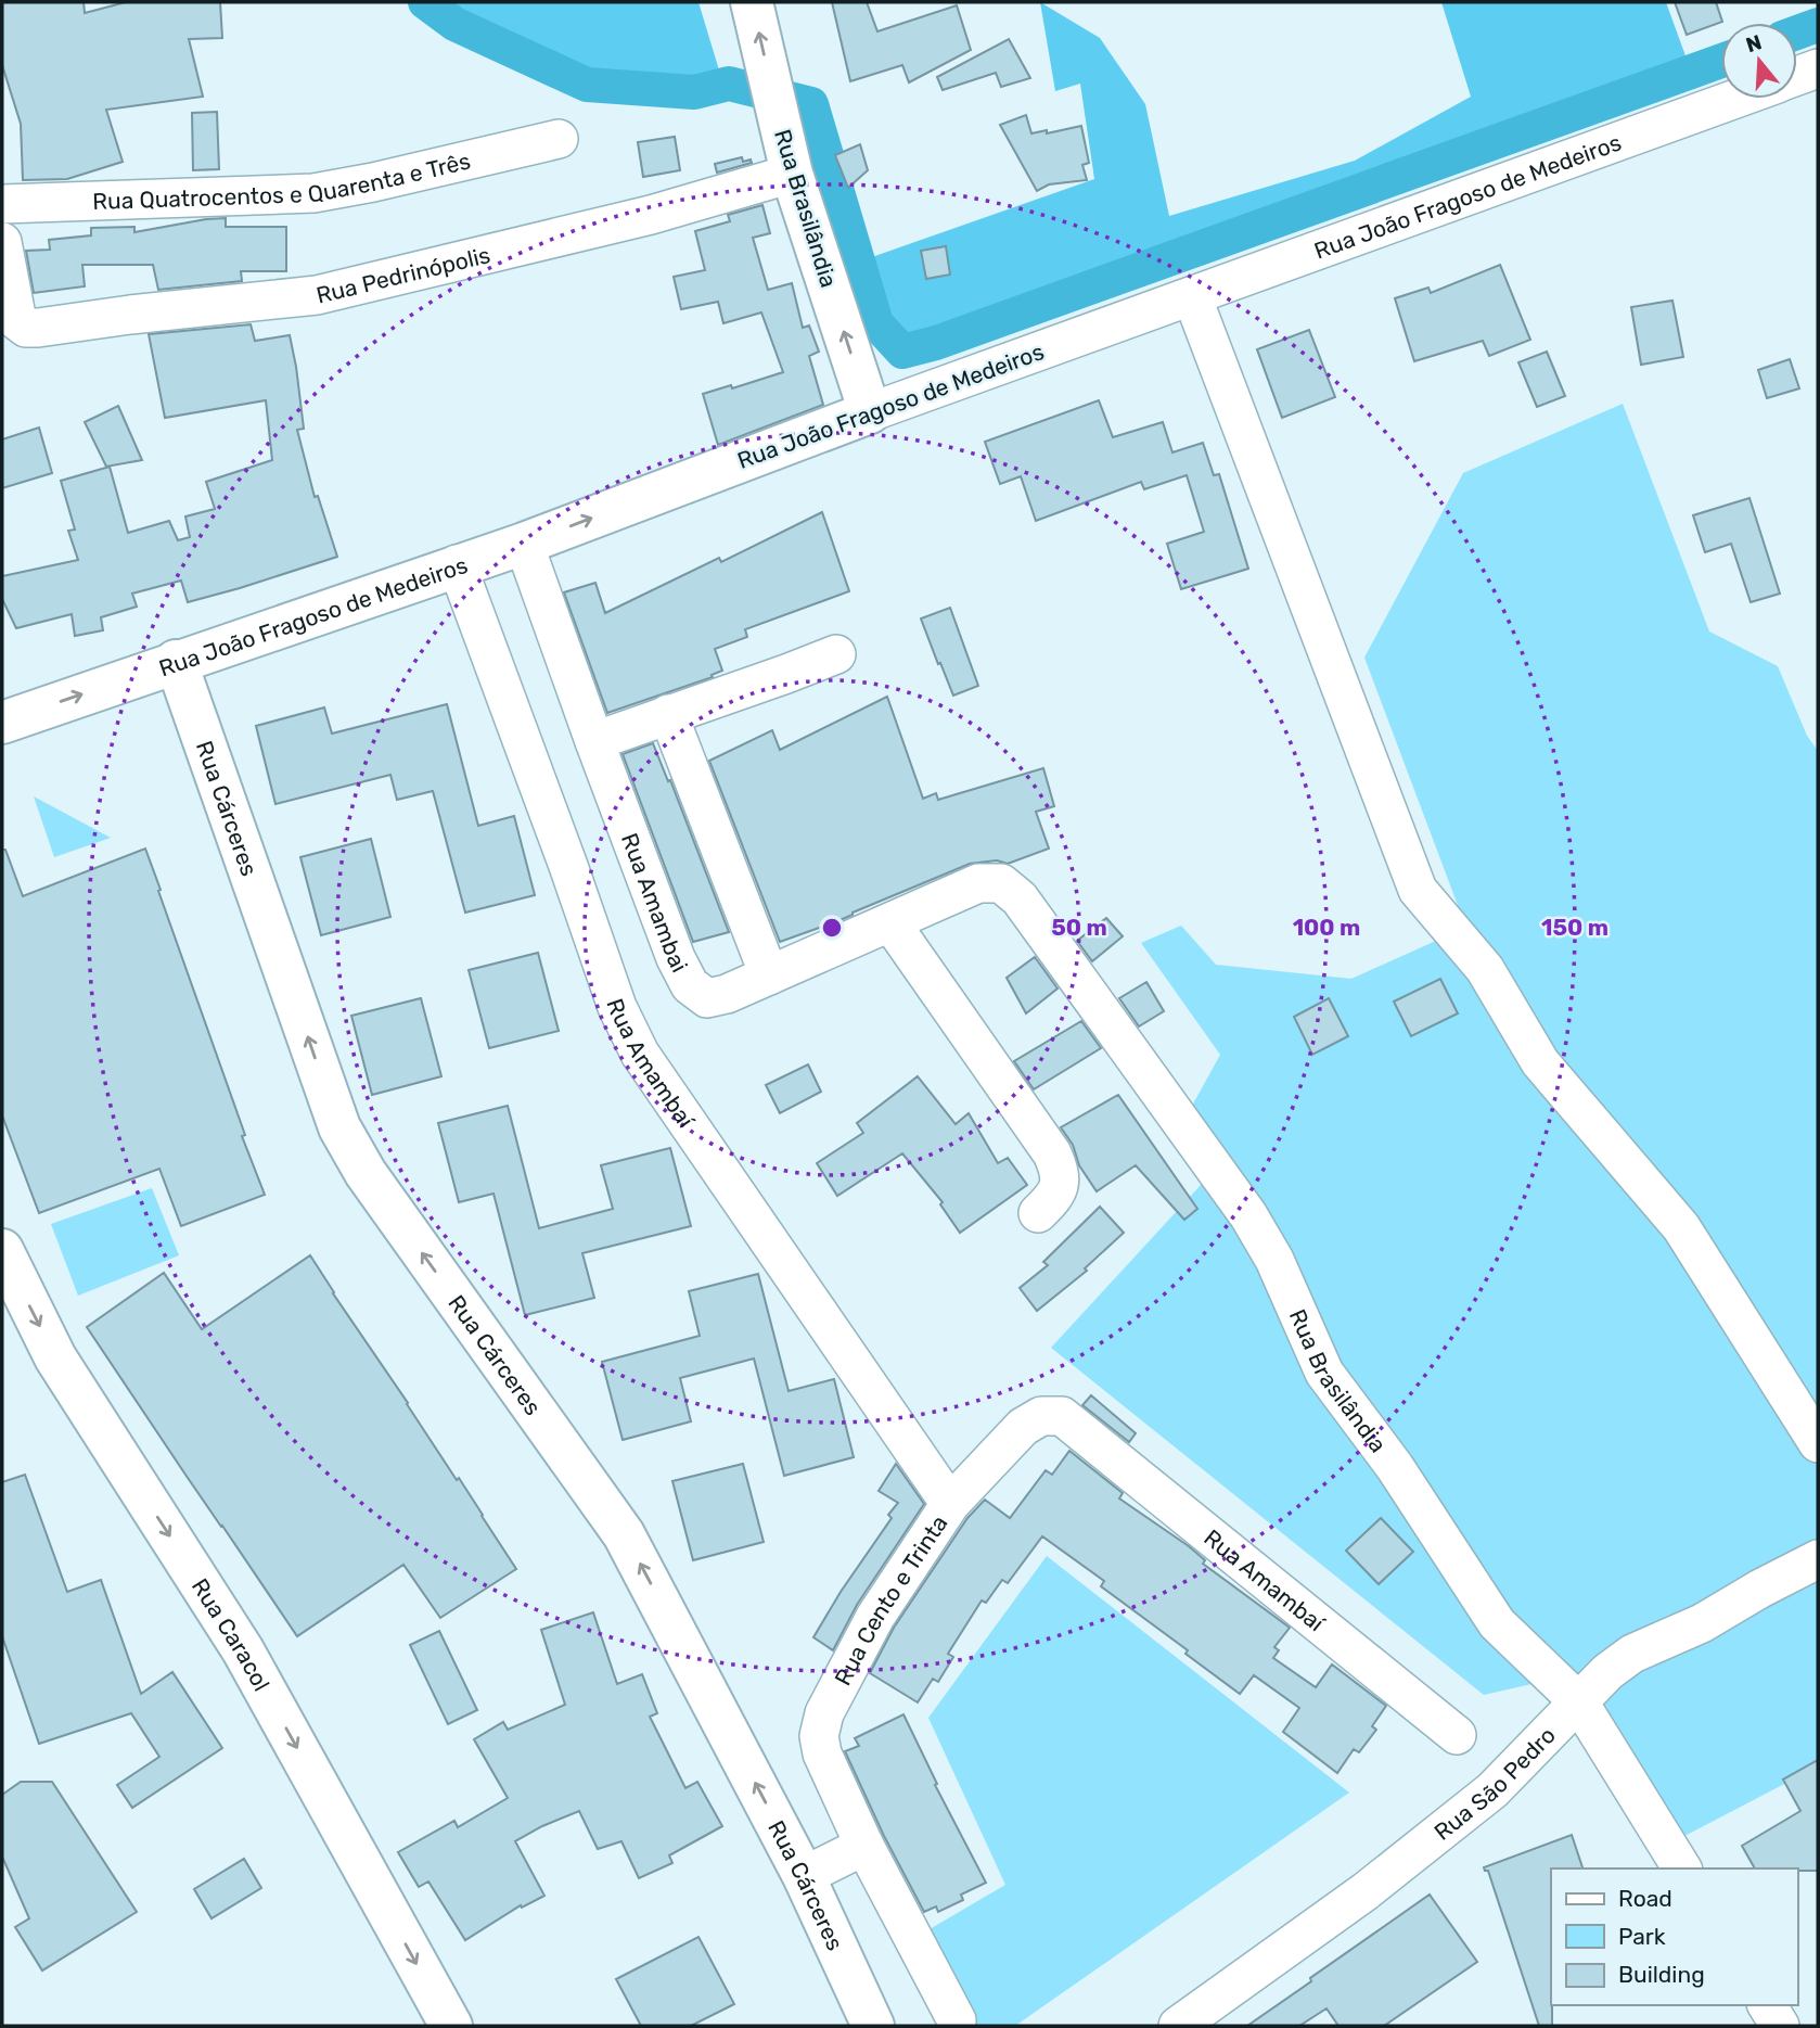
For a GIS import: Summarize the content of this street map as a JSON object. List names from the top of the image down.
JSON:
{
  "streets": {
    "street": [
      "Rua Quatrocentos e Quarenta e Três",
      "Rua João Fragoso de Medeiros",
      "Rua Brasilândia",
      "Rua Pedrinópolis",
      "Rua Cárceres",
      "Rua Amambai",
      "Rua Amambaí",
      "Rua Cento e Trinta",
      "Rua Caracol",
      "Rua São Pedro"
    ]
  },
  "crossings": [
    ["Rua João Fragoso de Medeiros", "Rua Brasilândia"],
    ["Rua João Fragoso de Medeiros", "Rua Cárceres"],
    ["Rua João Fragoso de Medeiros", "Rua Amambai"],
    ["Rua João Fragoso de Medeiros", "Rua Amambaí"],
    ["Rua Brasilândia", "Rua Pedrinópolis"],
    ["Rua Brasilândia", "Rua Amambai"],
    ["Rua Brasilândia", "Rua São Pedro"],
    ["Rua Amambaí", "Rua Cento e Trinta"]
  ],
  "one_way": ["Rua Cárceres", "Rua Caracol"],
  "legend": ["Road", "Park", "Building"],
  "north": "top",
  "rings": ["50 m", "100 m", "150 m"]
}
